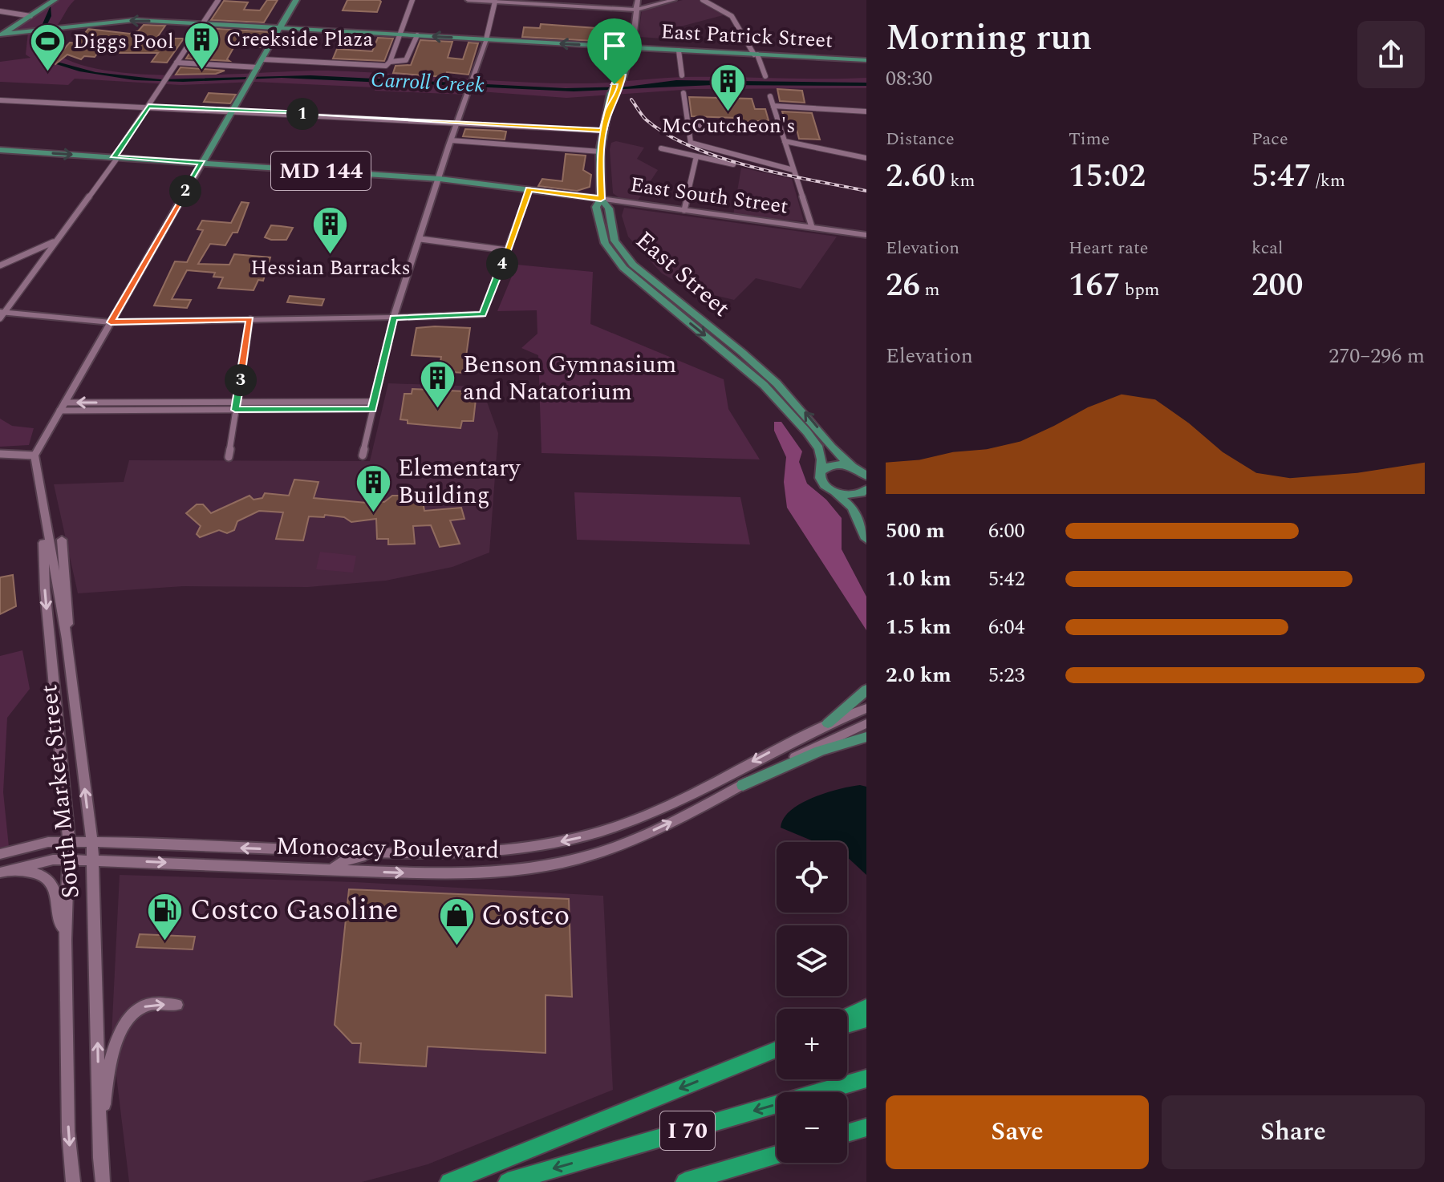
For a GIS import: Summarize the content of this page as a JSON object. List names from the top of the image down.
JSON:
{
  "streets": {
    "highway": ["I 70"],
    "main road": [
      "East Patrick Street",
      "MD 144",
      "East South Street",
      "East Street",
      "South Market Street",
      "Monocacy Boulevard"
    ]
  },
  "crossings": [
    ["MD 144", "East South Street"],
    ["East South Street", "East Street"],
    ["South Market Street", "Monocacy Boulevard"]
  ],
  "one_way": ["East Patrick Street"],
  "water": ["Carroll Creek"],
  "places": {
    "building": [
      "Creekside Plaza",
      "McCutcheon's",
      "Hessian Barracks",
      "Benson Gymnasium and Natatorium",
      "Elementary Building"
    ],
    "sports": ["Diggs Pool"],
    "fuel station": ["Costco Gasoline"],
    "shop": ["Costco"]
  },
  "page": {
    "heading": ["Morning run", "08:30"],
    "pins": [
      "1",
      "2",
      "4",
      "3"
    ],
    "stats": [
      ["Distance", "2.60 km"],
      ["Time", "15:02"],
      ["Pace", "5:47 /km"],
      ["Elevation", "26 m"],
      ["Heart rate", "167 bpm"],
      ["kcal", "200"]
    ],
    "chart": ["Elevation", "270–296 m"],
    "list": [
      {
        "name": "500 m",
        "note": "6:00"
      },
      {
        "name": "1.0 km",
        "note": "5:42"
      },
      {
        "name": "1.5 km",
        "note": "6:04"
      },
      {
        "name": "2.0 km",
        "note": "5:23"
      }
    ],
    "map_buttons": ["+", "−"],
    "buttons": ["Save", "Share"]
  }
}
